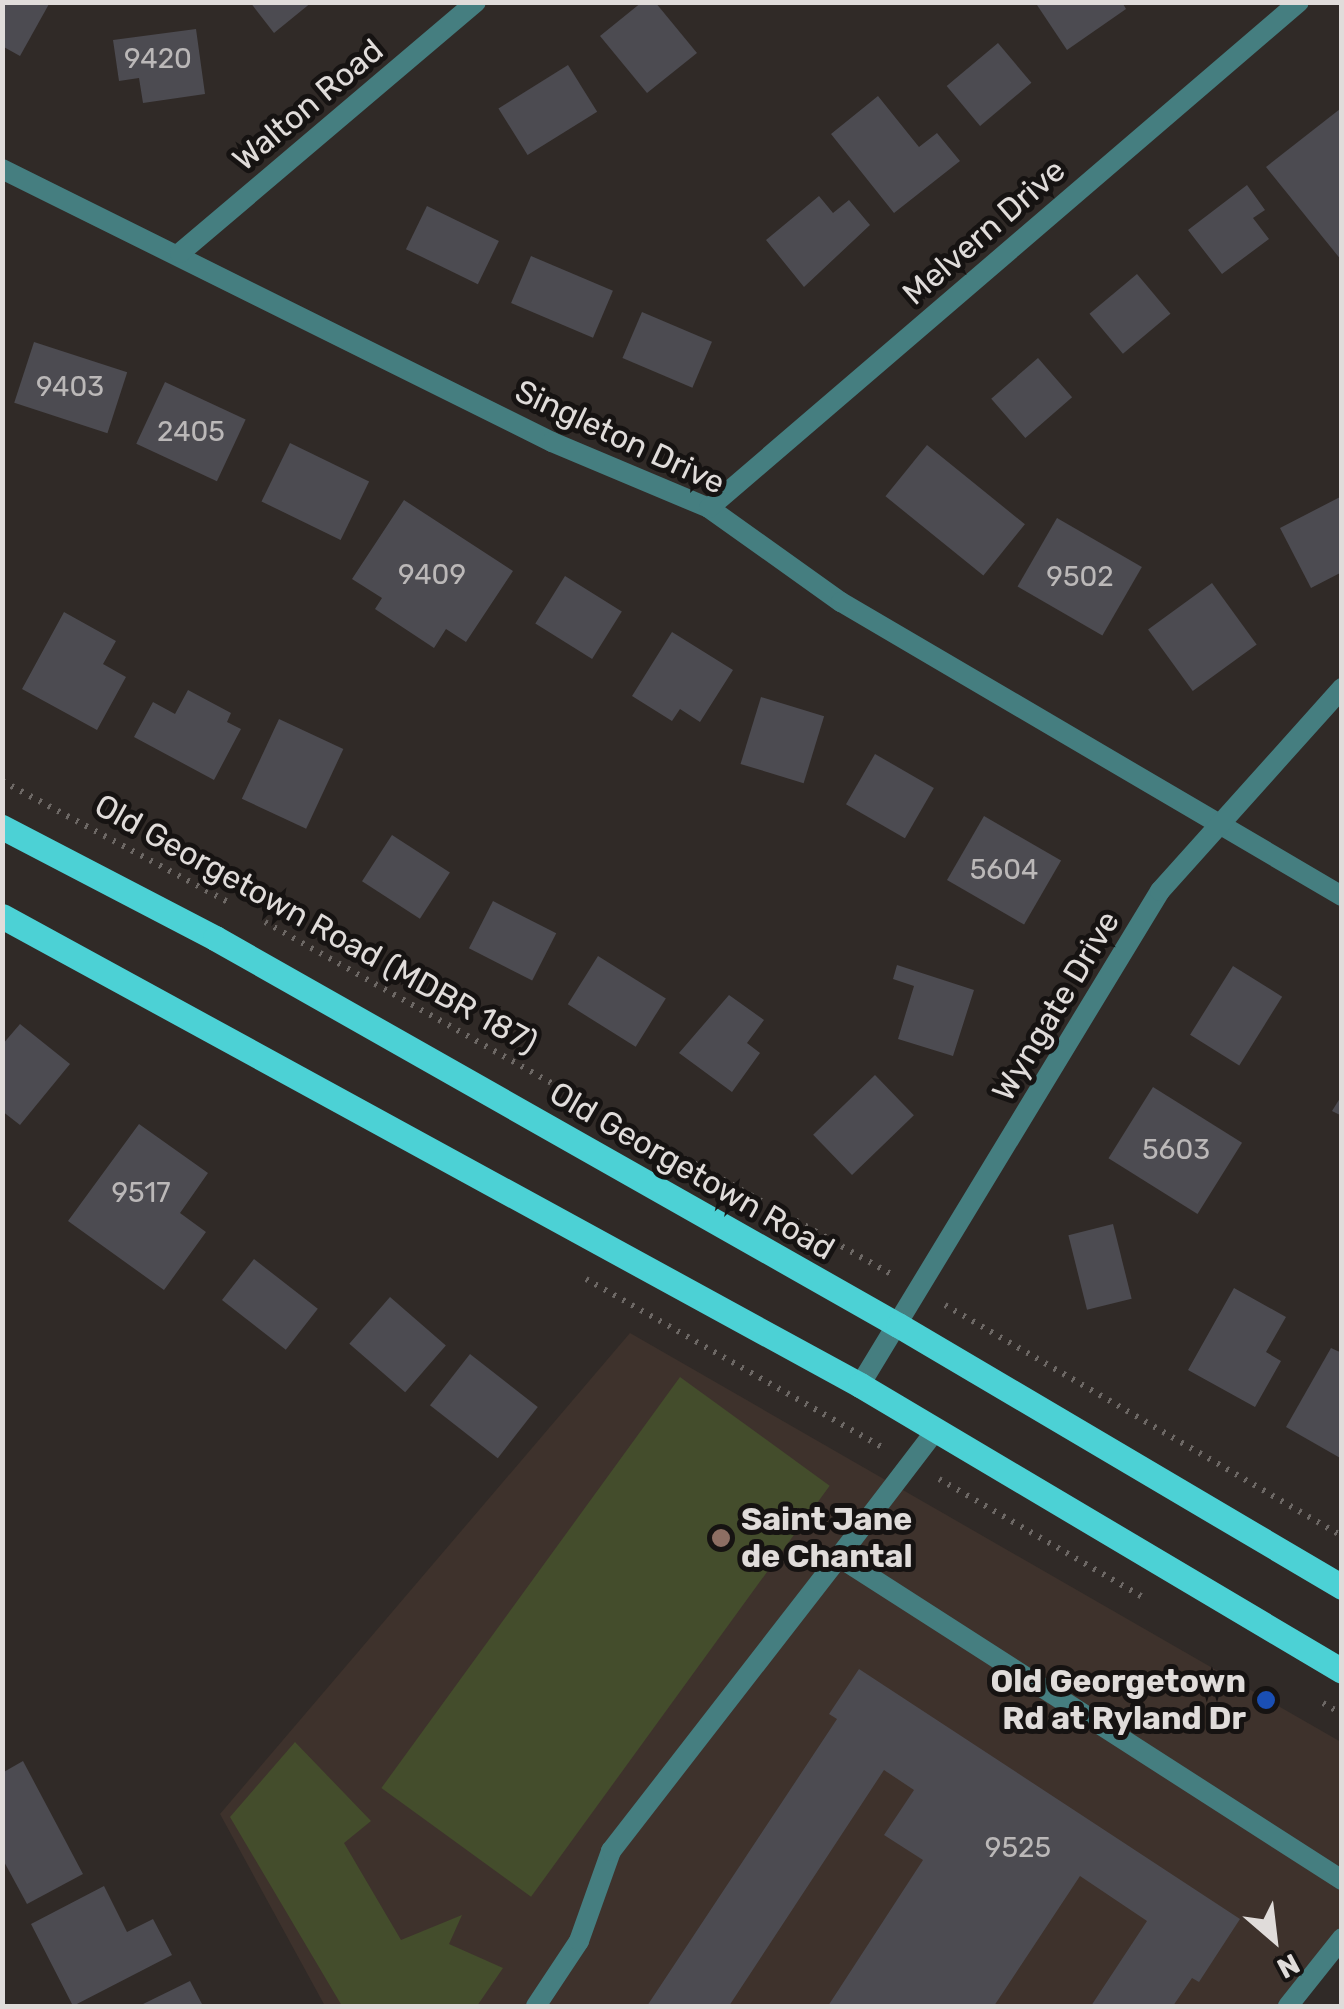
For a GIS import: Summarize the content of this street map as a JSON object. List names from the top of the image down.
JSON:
{
  "streets": {
    "main road": ["Old Georgetown Road"],
    "street": [
      "Walton Road",
      "Melvern Drive",
      "Singleton Drive",
      "Wyngate Drive"
    ],
    "path": ["Old Georgetown Road (MDBR 187)"]
  },
  "crossings": [
    ["Walton Road", "Singleton Drive"],
    ["Melvern Drive", "Singleton Drive"],
    ["Singleton Drive", "Wyngate Drive"],
    ["Wyngate Drive", "Old Georgetown Road"]
  ],
  "places": ["Saint Jane de Chantal", "Old Georgetown Rd at Ryland Dr"],
  "house_numbers": [
    "9420",
    "9403",
    "2405",
    "9409",
    "9502",
    "5604",
    "5603",
    "9517",
    "9525"
  ],
  "north": "bottom right"
}
